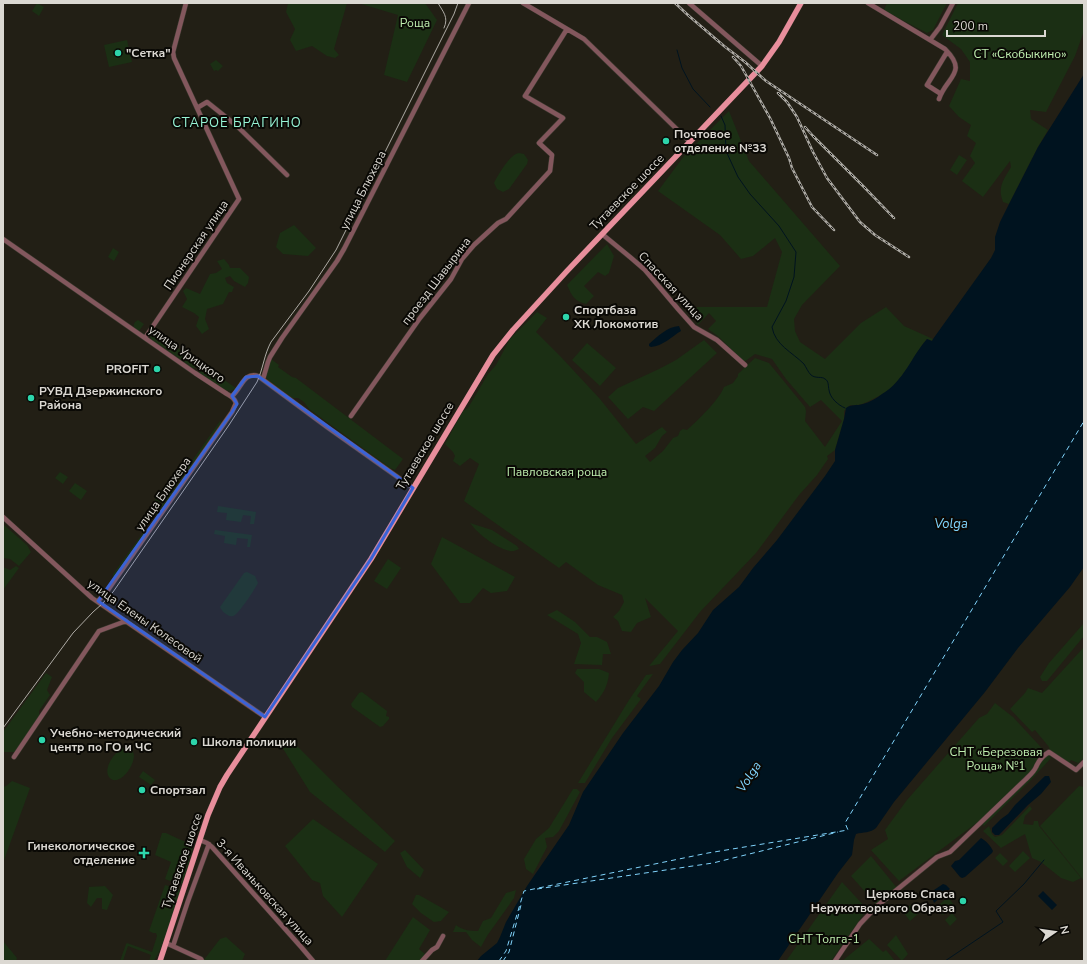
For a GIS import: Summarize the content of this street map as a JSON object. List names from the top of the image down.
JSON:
{
  "streets": {
    "main road": ["Тутаевское шоссе"],
    "street": [
      "улица Блюхера",
      "Пионерская улица",
      "проезд Шавырина",
      "Спасская улица",
      "улица Урицкого",
      "улица Елены Колесовой",
      "3-я Иваньковская улица"
    ]
  },
  "crossings": [
    ["улица Блюхера", "улица Урицкого"],
    ["улица Блюхера", "улица Елены Колесовой"],
    ["Тутаевское шоссе", "Спасская улица"],
    ["Тутаевское шоссе", "улица Елены Колесовой"],
    ["Тутаевское шоссе", "3-я Иваньковская улица"],
    ["Пионерская улица", "улица Урицкого"]
  ],
  "districts": ["СТАРОЕ БРАГИНО"],
  "water": ["Volga"],
  "parks": [
    "Роща",
    "СТ «Скобыкино»",
    "Павловская роща",
    "СНТ «Березовая Роща» №1",
    "СНТ Толга-1"
  ],
  "places": {
    "other": [
      "\"Сетка\"",
      "Почтовое отделение №33",
      "Спортбаза ХК Локомотив",
      "PROFIT",
      "РУВД Дзержинского Района",
      "Учебно-методический центр по ГО и ЧС",
      "Школа полиции",
      "Спортзал",
      "Церковь Спаса Нерукотворного Образа"
    ],
    "health": ["Гинекологическое отделение"]
  },
  "scale_bar": "200 m",
  "north": "right"
}
